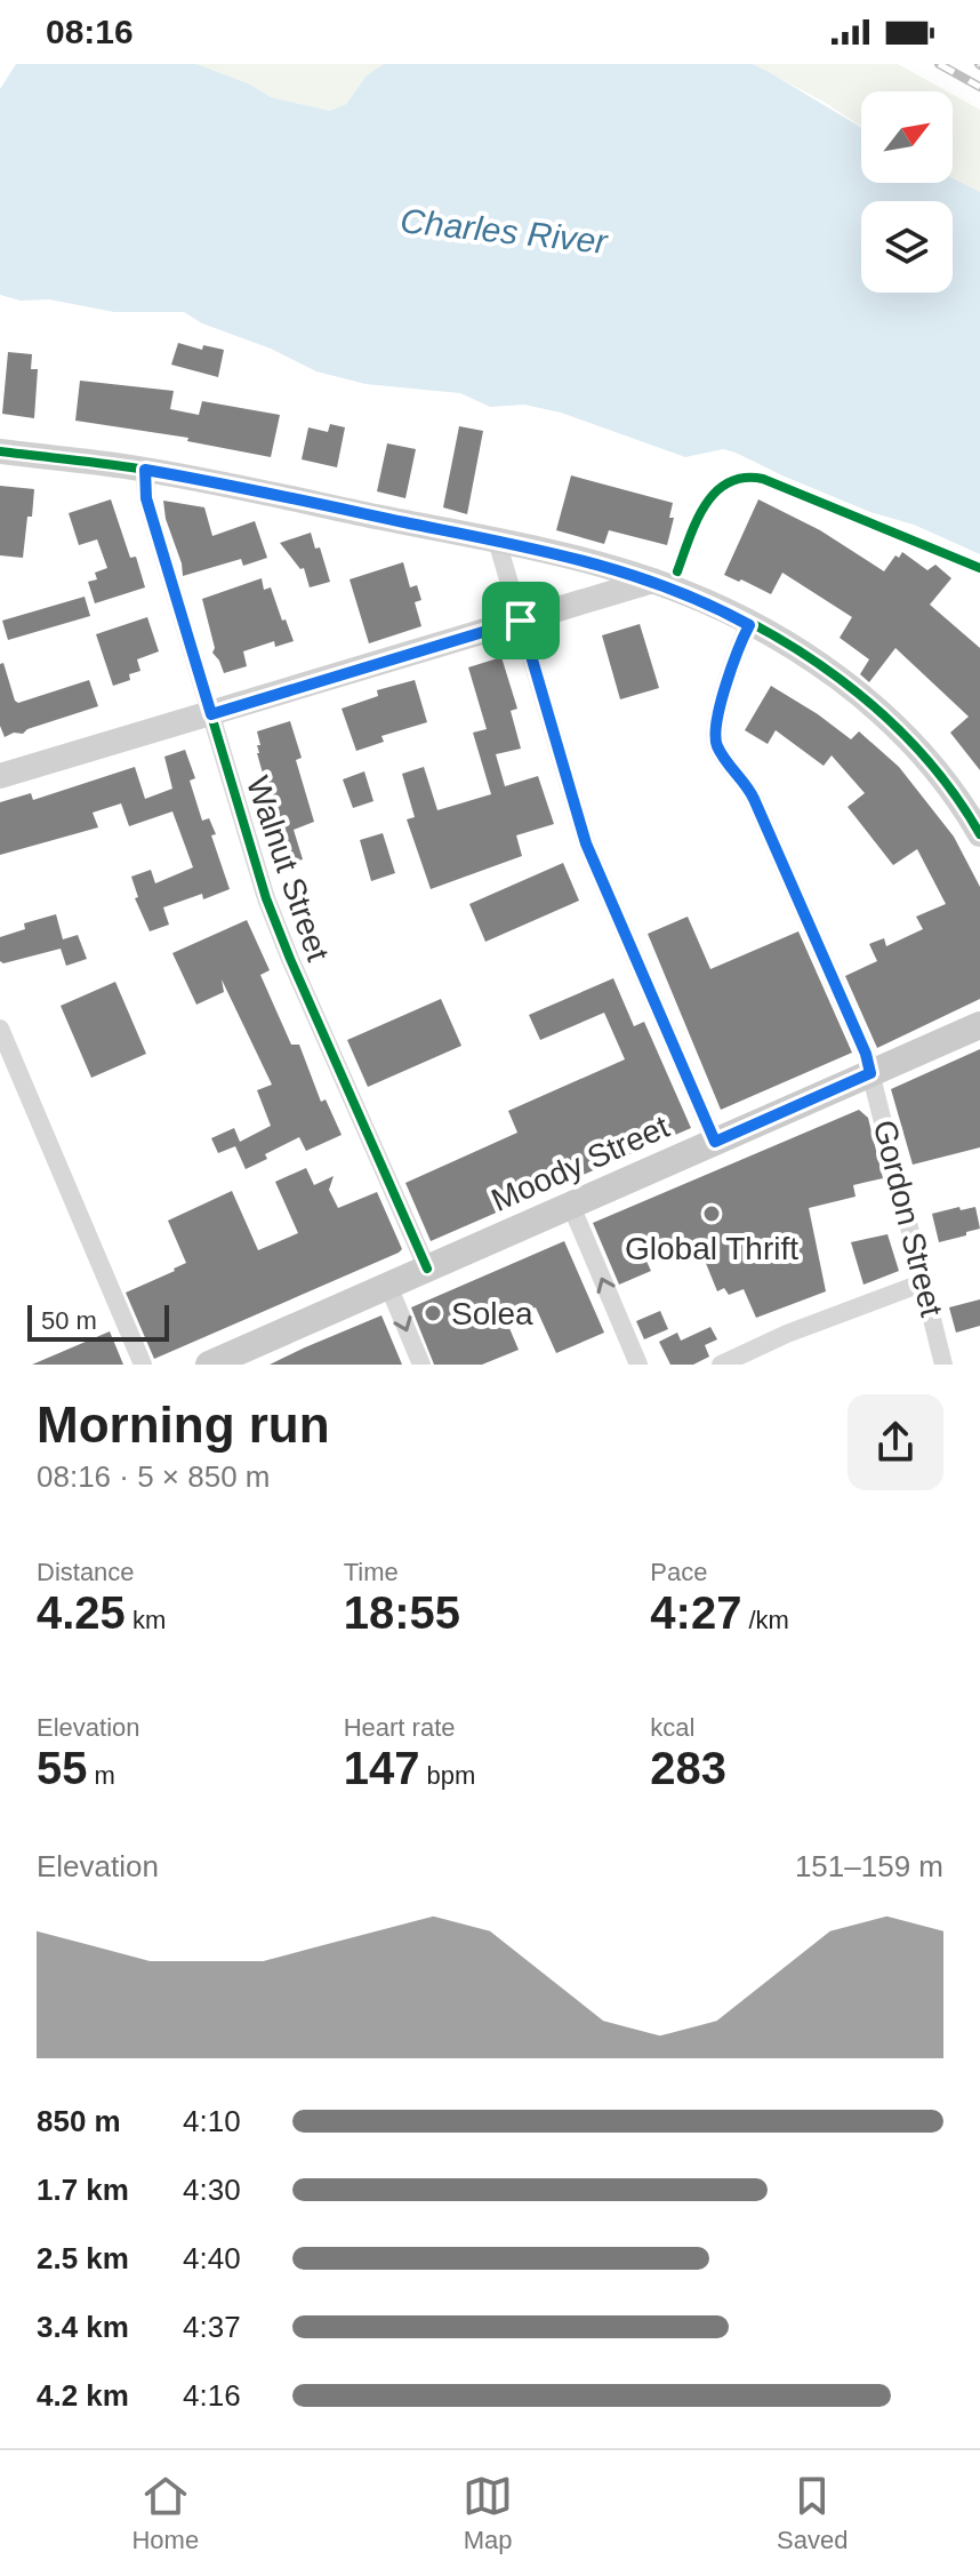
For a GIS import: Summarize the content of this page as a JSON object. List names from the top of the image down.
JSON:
{
  "streets": {
    "main road": ["Moody Street"],
    "street": ["Walnut Street", "Gordon Street"]
  },
  "crossings": [
    ["Walnut Street", "Moody Street"],
    ["Moody Street", "Gordon Street"]
  ],
  "water": ["Charles River"],
  "places": ["Global Thrift", "Solea"],
  "scale_bar": "50 m",
  "north": "top right",
  "page": {
    "status": "08:16",
    "scale": "50 m",
    "heading": ["Morning run", "08:16 · 5 × 850 m"],
    "stats": [
      ["Distance", "4.25 km"],
      ["Time", "18:55"],
      ["Pace", "4:27 /km"],
      ["Elevation", "55 m"],
      ["Heart rate", "147 bpm"],
      ["kcal", "283"]
    ],
    "chart": ["Elevation", "151–159 m"],
    "list": [
      {
        "name": "850 m",
        "note": "4:10"
      },
      {
        "name": "1.7 km",
        "note": "4:30"
      },
      {
        "name": "2.5 km",
        "note": "4:40"
      },
      {
        "name": "3.4 km",
        "note": "4:37"
      },
      {
        "name": "4.2 km",
        "note": "4:16"
      }
    ],
    "tabs": ["Home", "Map", "Saved"]
  }
}
